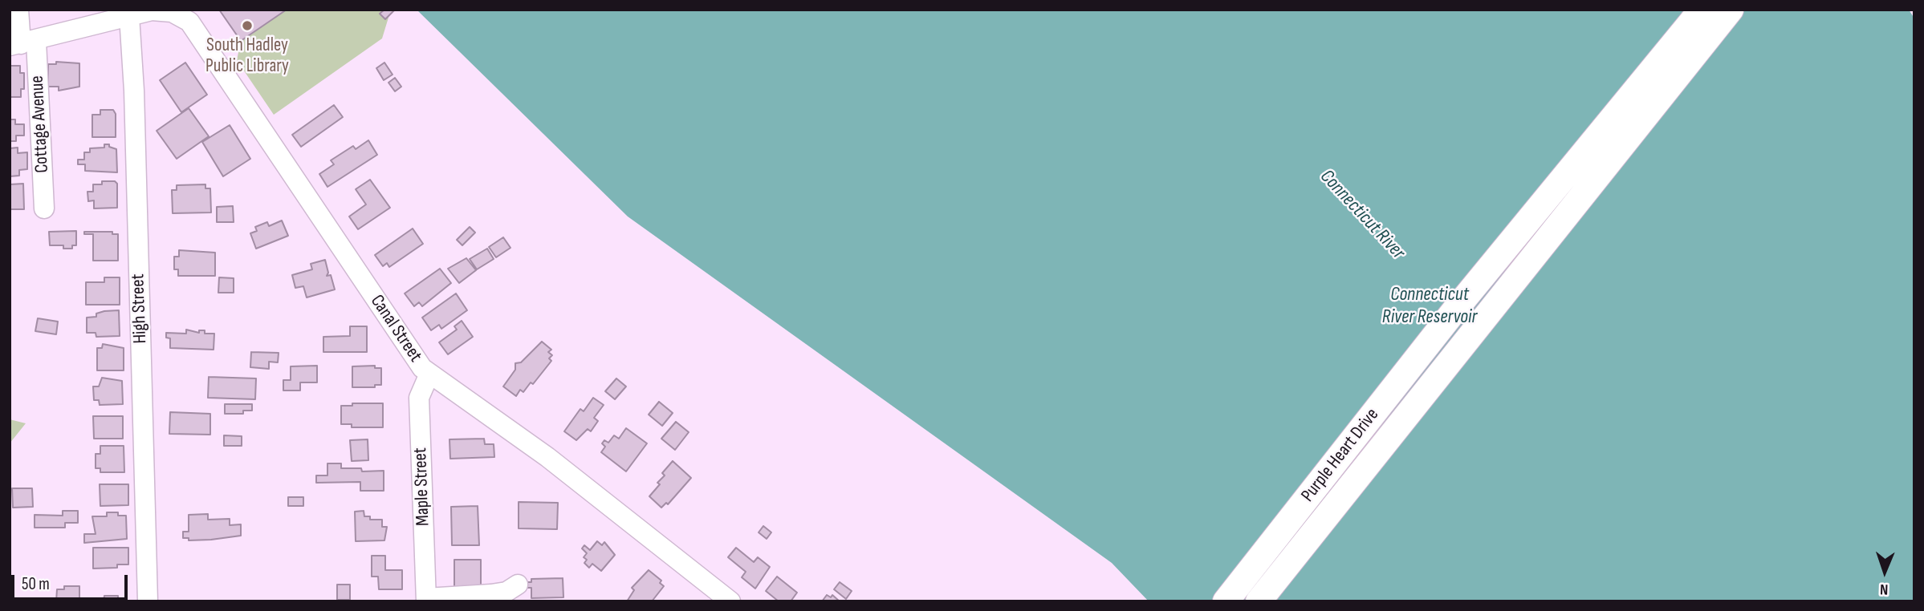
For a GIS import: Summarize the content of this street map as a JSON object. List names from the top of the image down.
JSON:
{
  "streets": {
    "main road": ["Purple Heart Drive"],
    "street": [
      "Cottage Avenue",
      "High Street",
      "Canal Street",
      "Maple Street"
    ]
  },
  "crossings": [
    ["Cottage Avenue", "Canal Street"],
    ["High Street", "Canal Street"],
    ["Canal Street", "Maple Street"]
  ],
  "water": ["Connecticut River", "Connecticut River Reservoir"],
  "places": ["South Hadley Public Library"],
  "scale_bar": "50 m",
  "north": "bottom"
}
